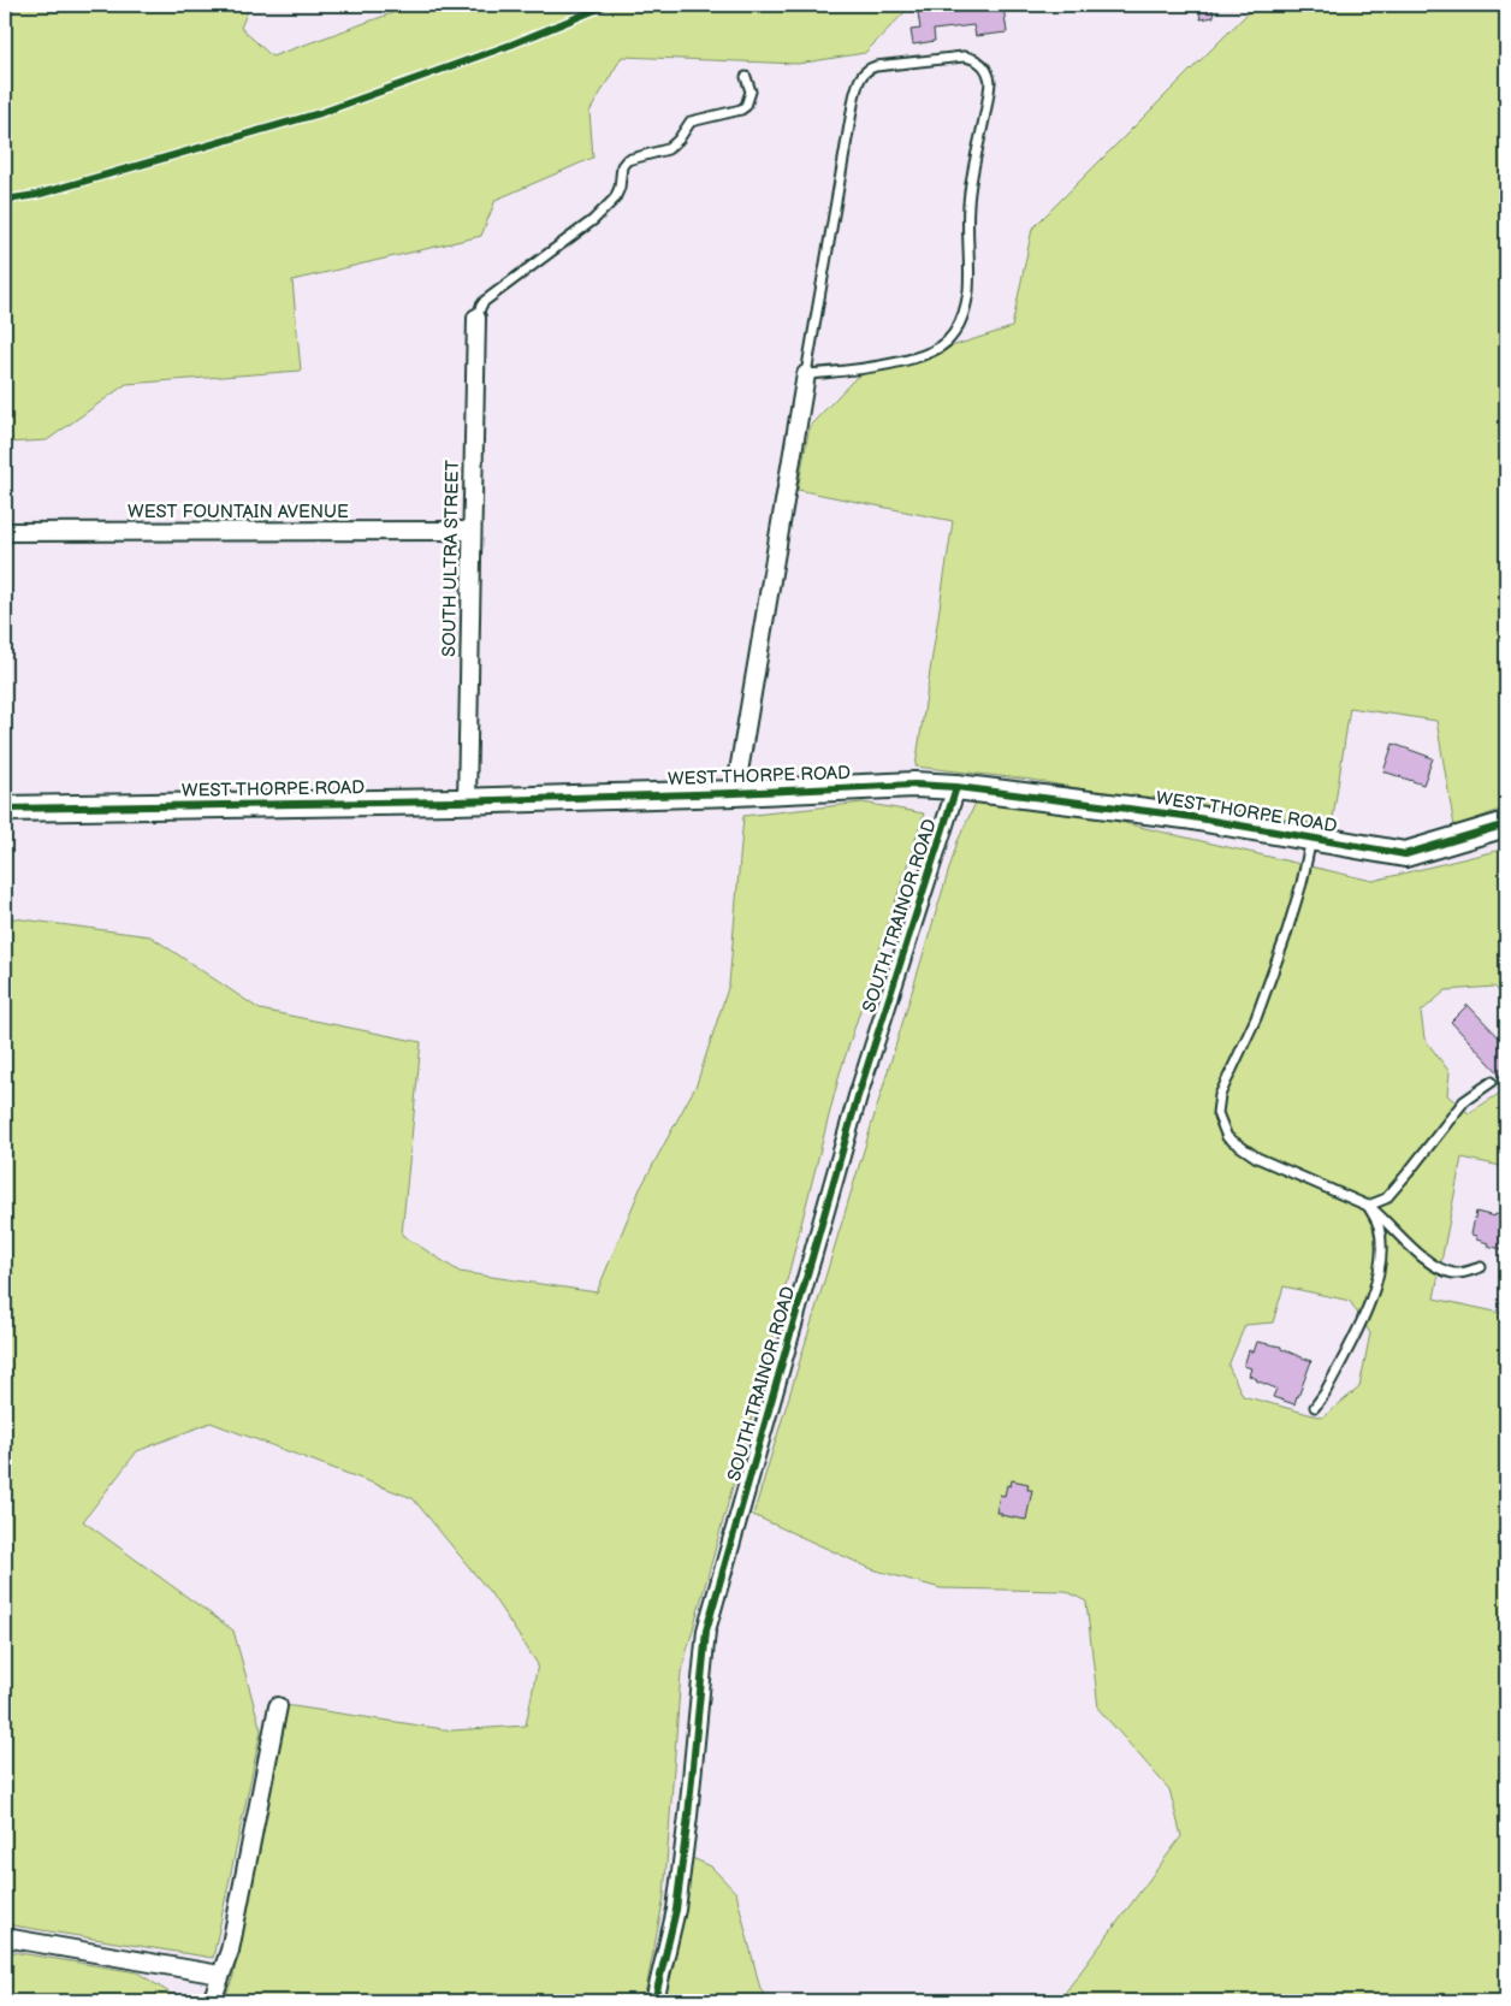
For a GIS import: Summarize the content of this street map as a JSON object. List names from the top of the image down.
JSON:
{
  "streets": {
    "street": [
      "WEST FOUNTAIN AVENUE",
      "SOUTH ULTRA STREET",
      "WEST THORPE ROAD",
      "SOUTH TRAINOR ROAD"
    ]
  },
  "crossings": [
    ["WEST FOUNTAIN AVENUE", "SOUTH ULTRA STREET"],
    ["SOUTH ULTRA STREET", "WEST THORPE ROAD"],
    ["WEST THORPE ROAD", "SOUTH TRAINOR ROAD"]
  ]
}
